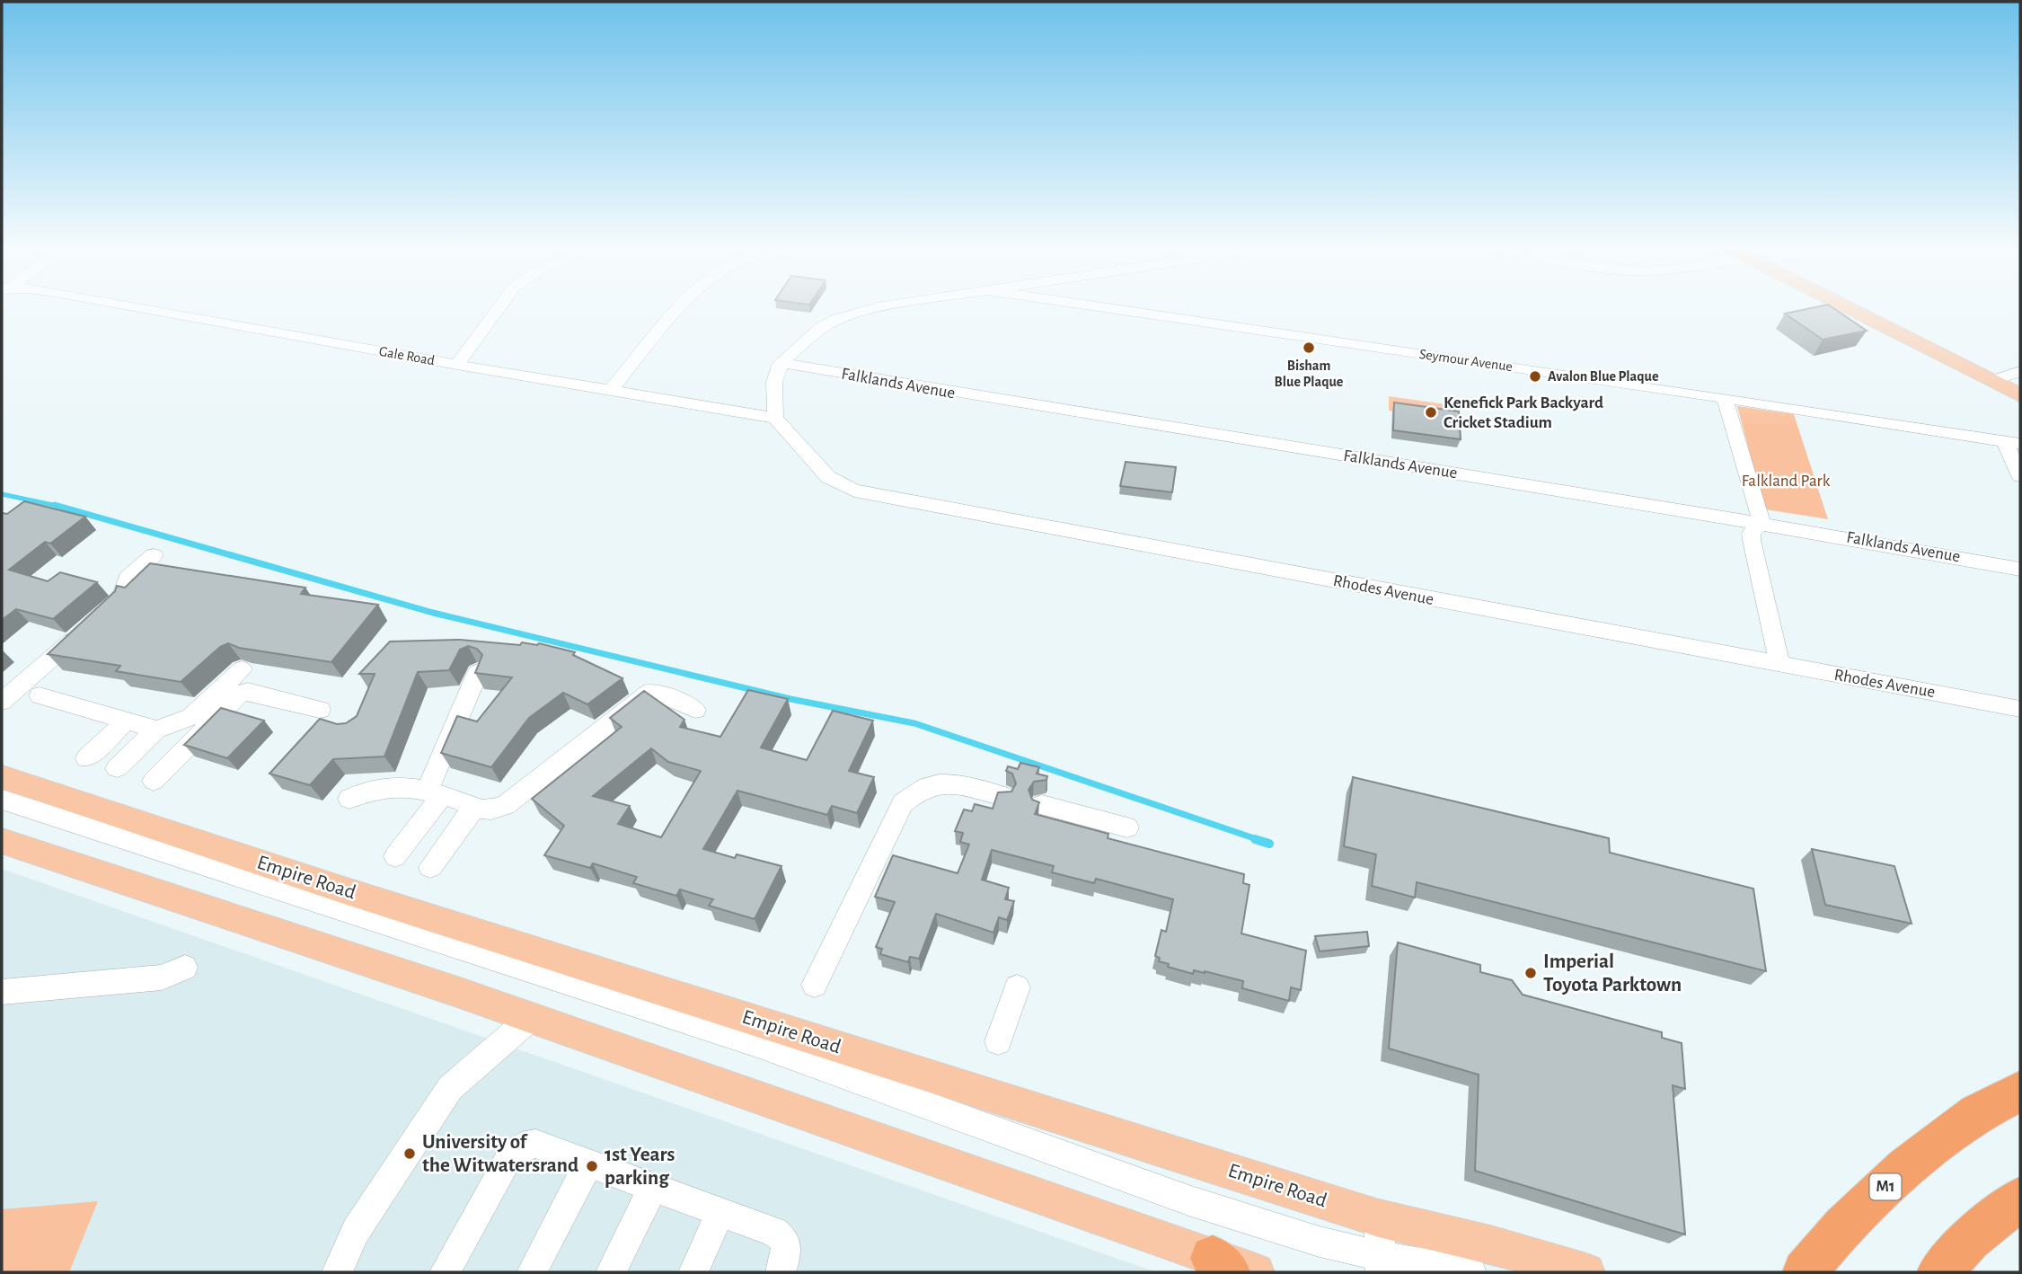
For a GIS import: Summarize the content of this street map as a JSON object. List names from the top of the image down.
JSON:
{
  "streets": {
    "highway": ["M1"],
    "main road": ["Empire Road"],
    "street": [
      "Gale Road",
      "Seymour Avenue",
      "Falklands Avenue",
      "Rhodes Avenue"
    ]
  },
  "crossings": [
    ["Gale Road", "Rhodes Avenue"]
  ],
  "parks": ["Falkland Park"],
  "places": [
    "Bisham Blue Plaque",
    "Avalon Blue Plaque",
    "Kenefick Park Backyard Cricket Stadium",
    "Imperial Toyota Parktown",
    "University of the Witwatersrand",
    "1st Years parking"
  ]
}
